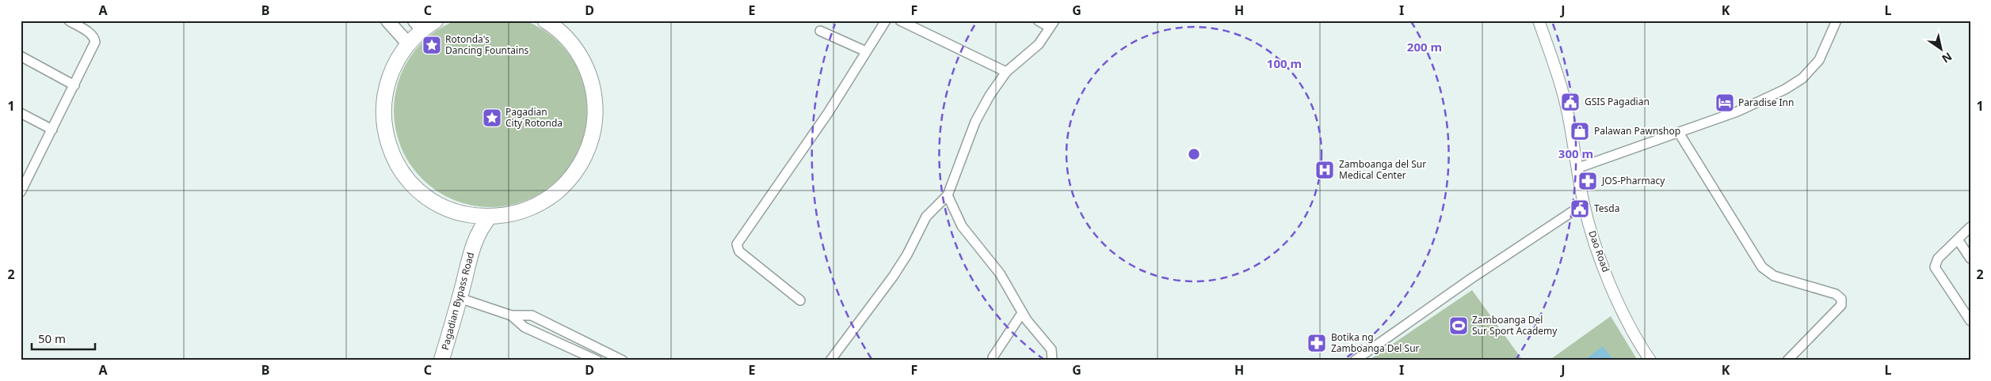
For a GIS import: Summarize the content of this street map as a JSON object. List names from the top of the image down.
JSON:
{
  "streets": {
    "highway": ["Pagadian Bypass Road"],
    "street": ["Dao Road"]
  },
  "places": {
    "place": ["Rotonda's Dancing Fountains", "Pagadian City Rotonda"],
    "public building": ["GSIS Pagadian", "Tesda"],
    "hotel": ["Paradise Inn"],
    "shop": ["Palawan Pawnshop"],
    "hospital": ["Zamboanga del Sur Medical Center"],
    "pharmacy": ["JOS-Pharmacy", "Botika ng Zamboanga Del Sur"],
    "sports": ["Zamboanga Del Sur Sport Academy"]
  },
  "scale_bar": "50 m",
  "north": "bottom right",
  "grid": {
    "columns": [
      "A",
      "B",
      "C",
      "D",
      "E",
      "F",
      "G",
      "H",
      "I",
      "J",
      "K",
      "L"
    ],
    "rows": ["1", "2"]
  },
  "rings": ["200 m", "100 m", "300 m"]
}
